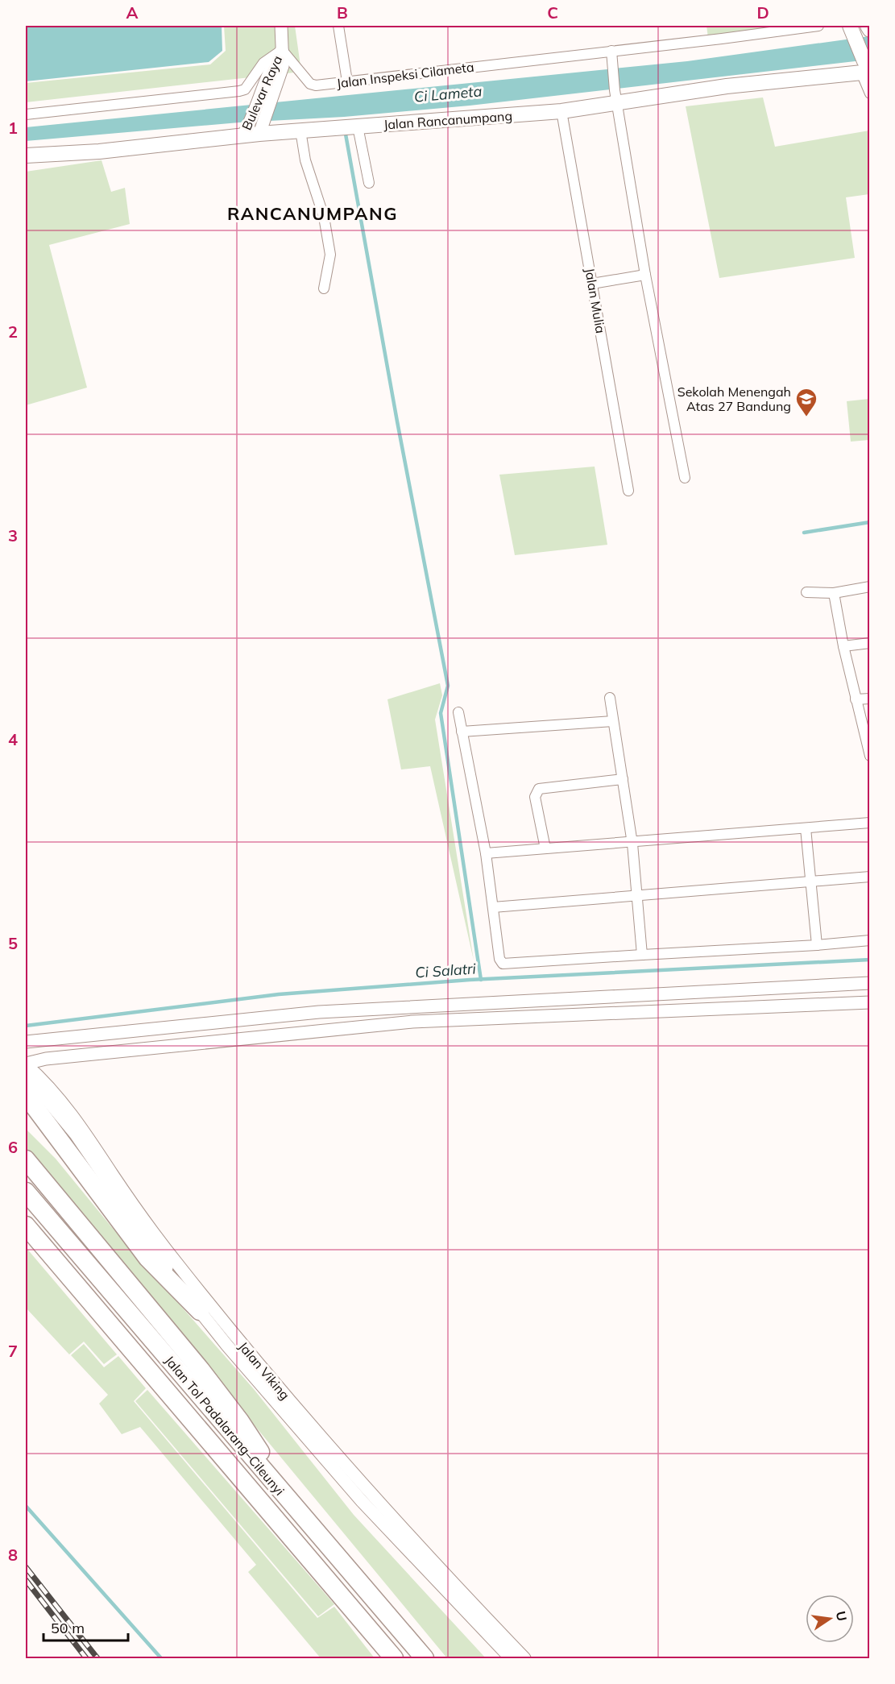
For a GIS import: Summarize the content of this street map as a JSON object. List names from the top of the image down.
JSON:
{
  "streets": {
    "highway": ["Jalan Tol Padalarang–Cileunyi"],
    "main road": ["Jalan Rancanumpang"],
    "street": [
      "Jalan Inspeksi Cilameta",
      "Bulevar Raya",
      "Jalan Mulia",
      "Jalan Viking"
    ]
  },
  "crossings": [
    ["Jalan Inspeksi Cilameta", "Bulevar Raya"],
    ["Bulevar Raya", "Jalan Rancanumpang"],
    ["Jalan Rancanumpang", "Jalan Mulia"]
  ],
  "districts": ["RANCANUMPANG"],
  "water": ["Ci Lameta", "Ci Salatri"],
  "places": {
    "school or university": ["Sekolah Menengah Atas 27 Bandung"]
  },
  "scale_bar": "50 m",
  "north": "right",
  "grid": {
    "columns": [
      "A",
      "B",
      "C",
      "D"
    ],
    "rows": [
      "1",
      "2",
      "3",
      "4",
      "5",
      "6",
      "7",
      "8"
    ]
  }
}
